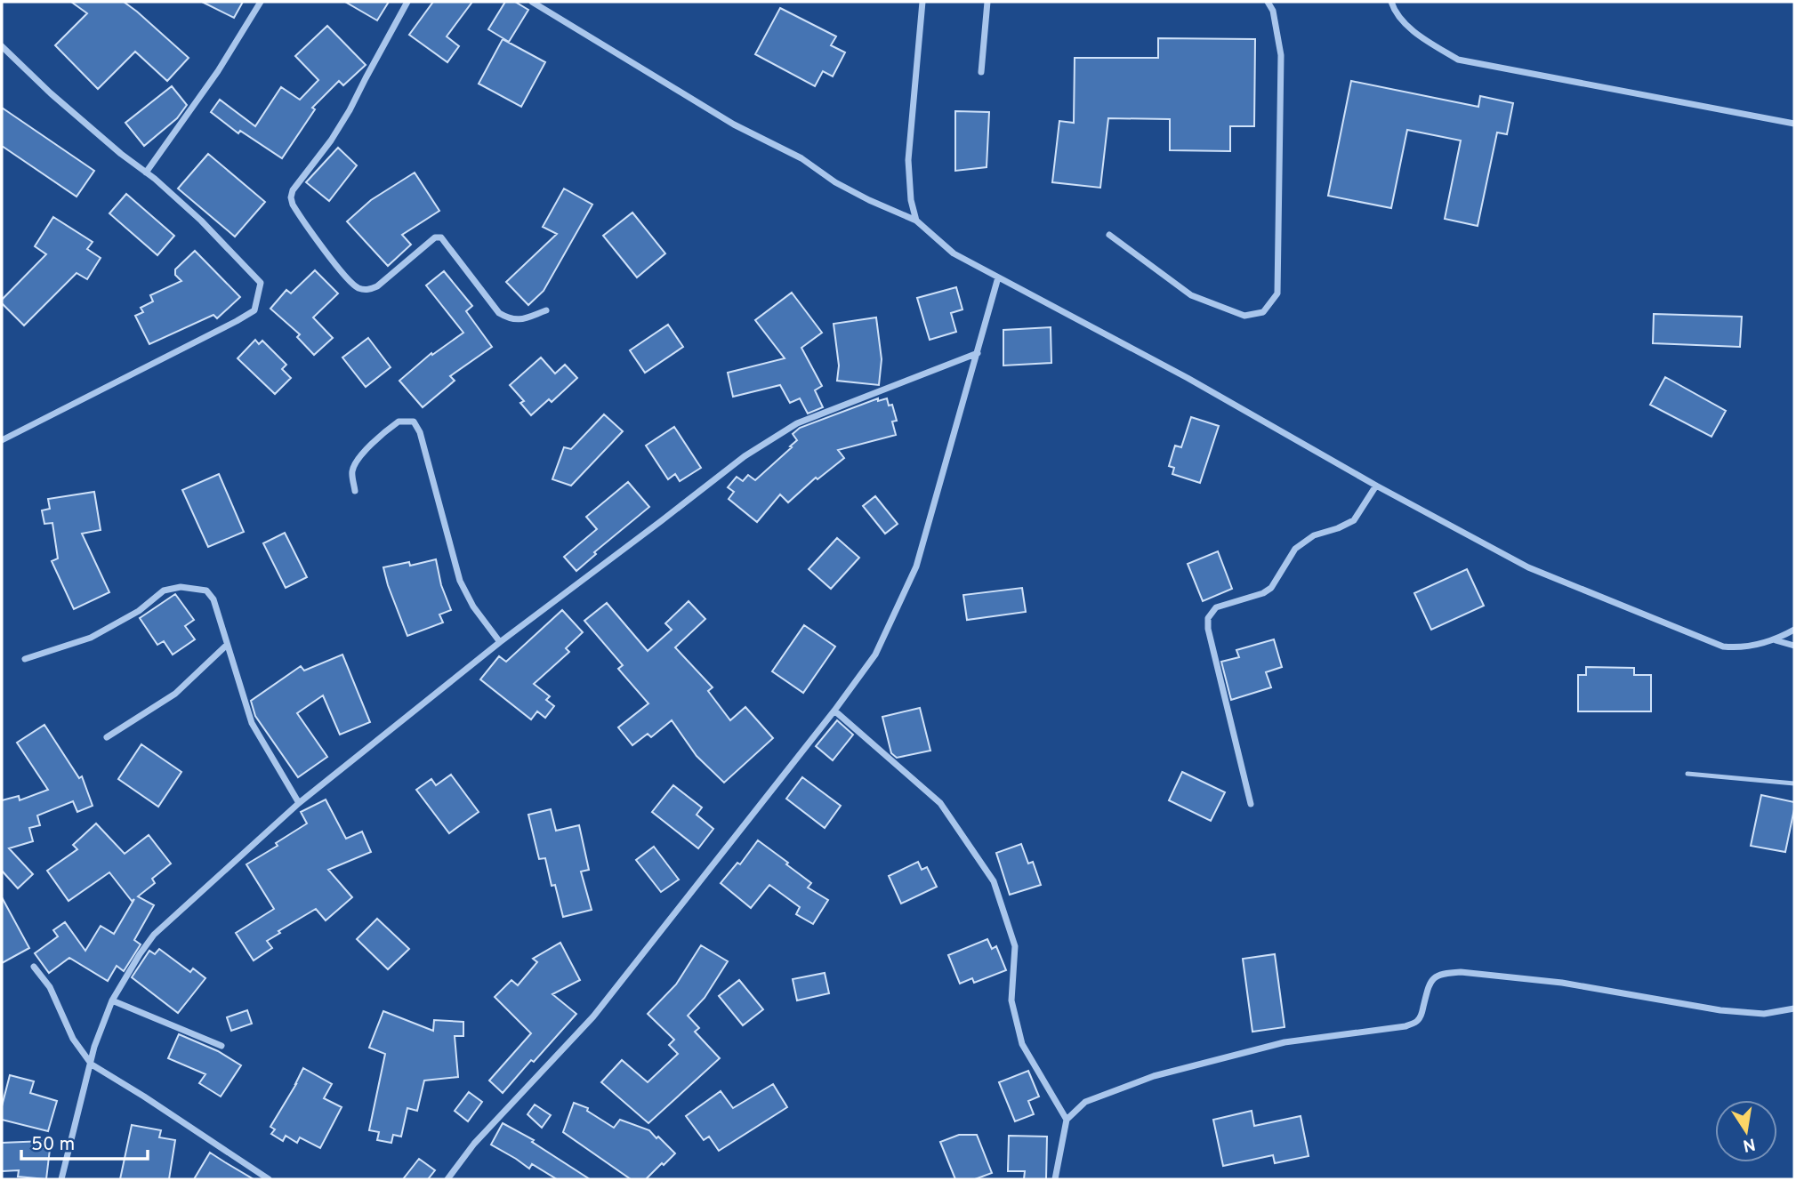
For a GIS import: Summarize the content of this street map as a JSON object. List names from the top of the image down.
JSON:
{
  "scale_bar": "50 m",
  "north": "bottom"
}
